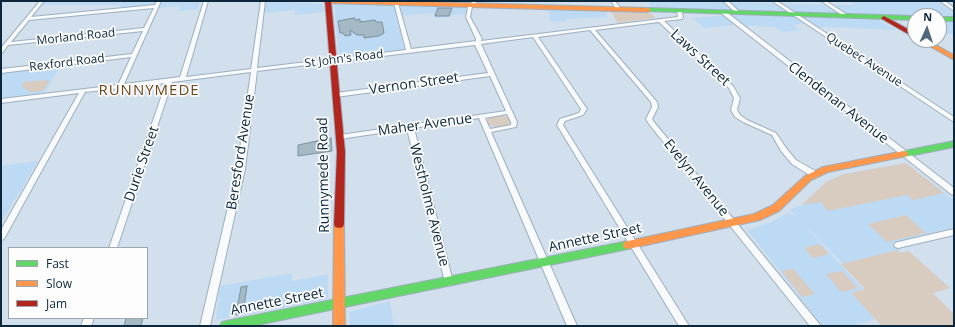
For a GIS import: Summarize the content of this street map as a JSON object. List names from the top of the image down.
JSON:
{
  "streets": {
    "street": [
      "Morland Road",
      "Laws Street",
      "St John's Road",
      "Quebec Avenue",
      "Rexford Road",
      "Vernon Street",
      "Clendenan Avenue",
      "Maher Avenue",
      "Beresford Avenue",
      "Durie Street",
      "Runnymede Road",
      "Evelyn Avenue",
      "Westholme Avenue",
      "Annette Street"
    ]
  },
  "crossings": [
    ["Laws Street", "St John's Road"],
    ["Laws Street", "Annette Street"],
    ["St John's Road", "Beresford Avenue"],
    ["St John's Road", "Durie Street"],
    ["St John's Road", "Runnymede Road"],
    ["St John's Road", "Evelyn Avenue"],
    ["Vernon Street", "Runnymede Road"],
    ["Clendenan Avenue", "Annette Street"],
    ["Maher Avenue", "Runnymede Road"],
    ["Maher Avenue", "Westholme Avenue"],
    ["Runnymede Road", "Annette Street"],
    ["Evelyn Avenue", "Annette Street"],
    ["Westholme Avenue", "Annette Street"]
  ],
  "districts": ["RUNNYMEDE"],
  "legend": ["Fast", "Slow", "Jam"],
  "north": "top"
}
